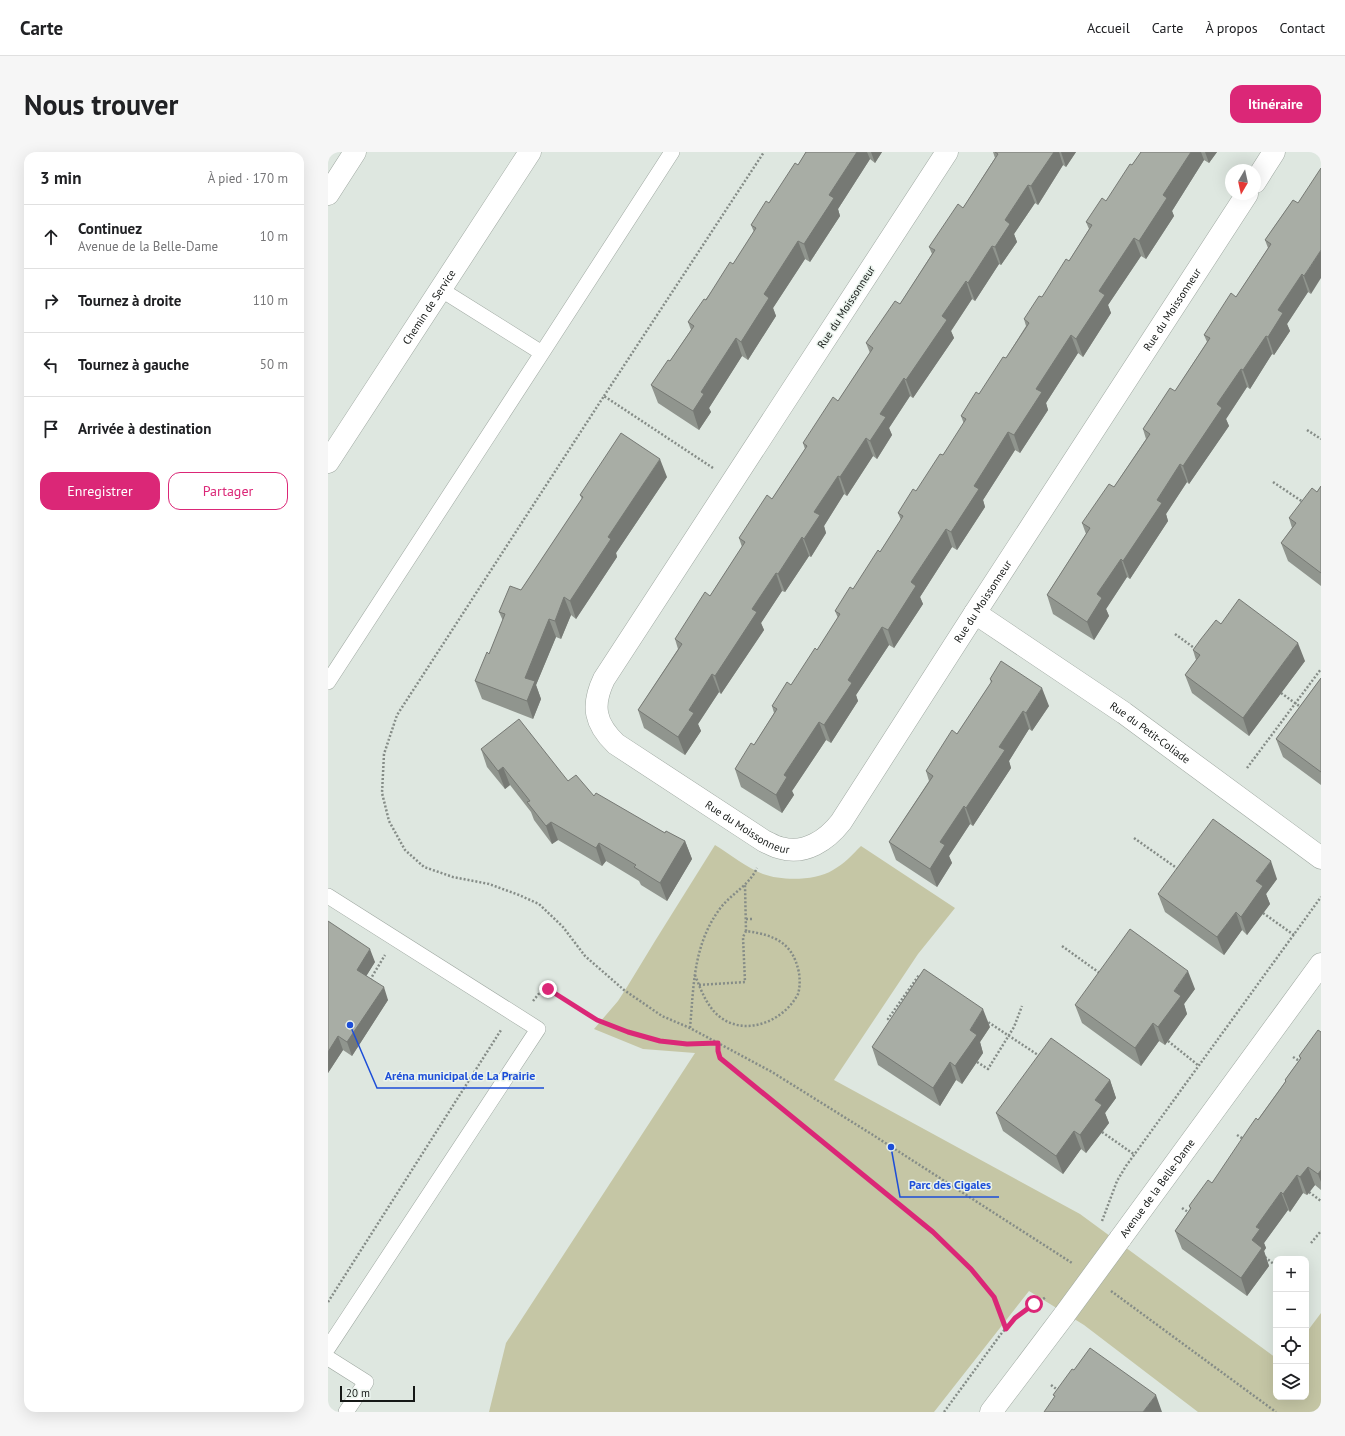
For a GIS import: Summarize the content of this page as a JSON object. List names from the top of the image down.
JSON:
{
  "streets": {
    "main road": [
      "Chemin de Service",
      "Rue du Moissonneur",
      "Rue du Petit-Coliade",
      "Avenue de la Belle-Dame"
    ]
  },
  "crossings": [
    ["Rue du Moissonneur", "Rue du Petit-Coliade"]
  ],
  "places": ["Aréna municipal de La Prairie", "Parc des Cigales"],
  "scale_bar": "20 m",
  "north": "bottom",
  "page": {
    "header": "Carte",
    "nav": [
      "Accueil",
      "Carte",
      "À propos",
      "Contact"
    ],
    "buttons": [
      "Itinéraire",
      ["Enregistrer", "Partager"]
    ],
    "title": "Nous trouver",
    "heading": ["3 min", "À pied · 170 m"],
    "list": [
      ["Continuez", "Avenue de la Belle-Dame", "10 m"],
      ["Tournez à droite", "110 m"],
      ["Tournez à gauche", "50 m"],
      "Arrivée à destination"
    ],
    "map_buttons": ["+", "−"],
    "scale": "20 m"
  }
}
